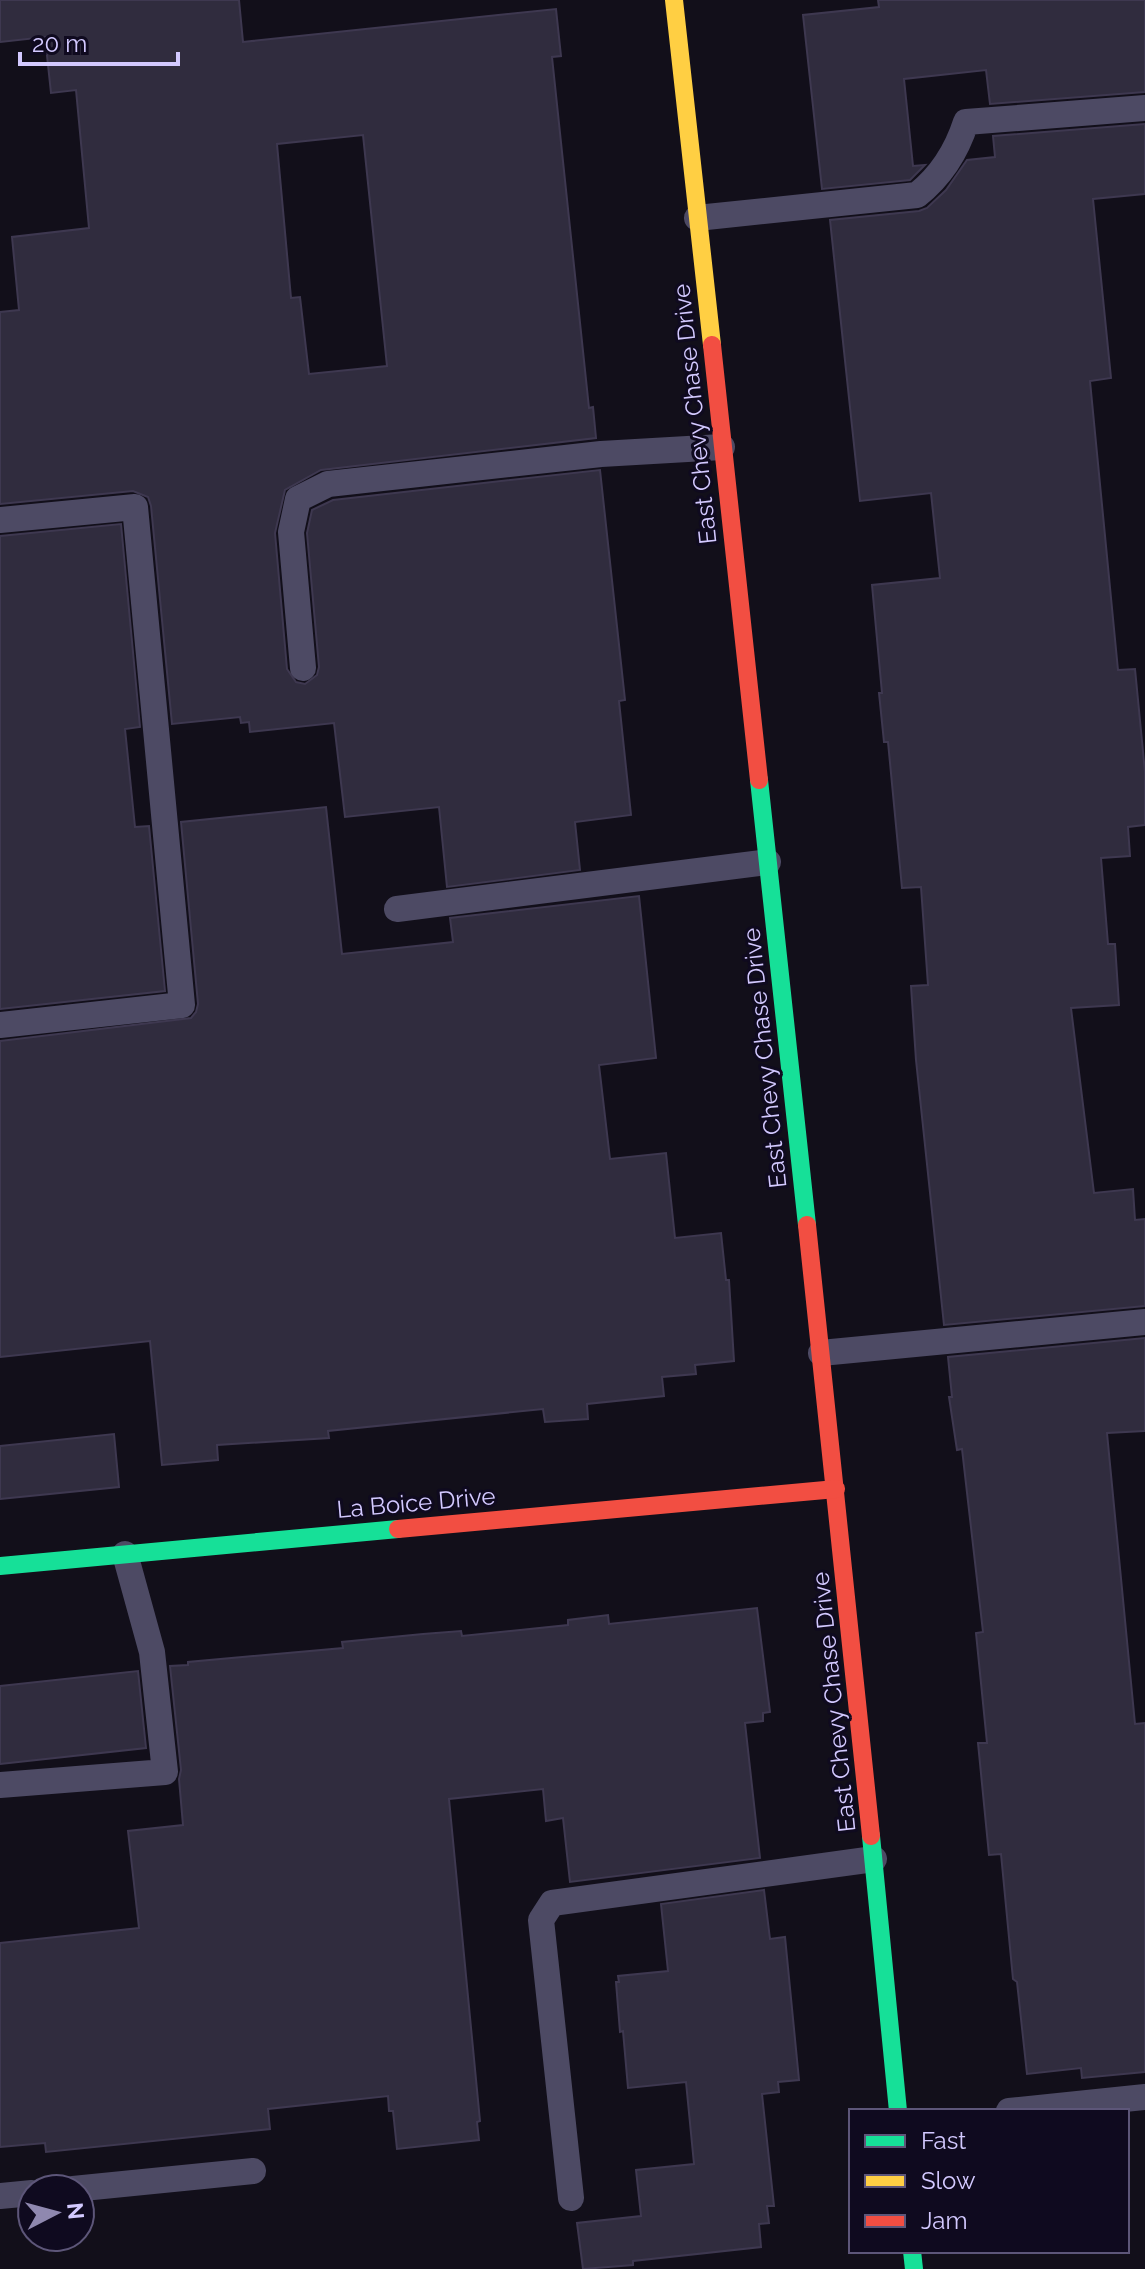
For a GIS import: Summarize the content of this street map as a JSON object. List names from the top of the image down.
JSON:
{
  "streets": {
    "main road": ["East Chevy Chase Drive", "La Boice Drive"]
  },
  "crossings": [
    ["East Chevy Chase Drive", "La Boice Drive"]
  ],
  "legend": ["Fast", "Slow", "Jam"],
  "scale_bar": "20 m",
  "north": "right"
}
